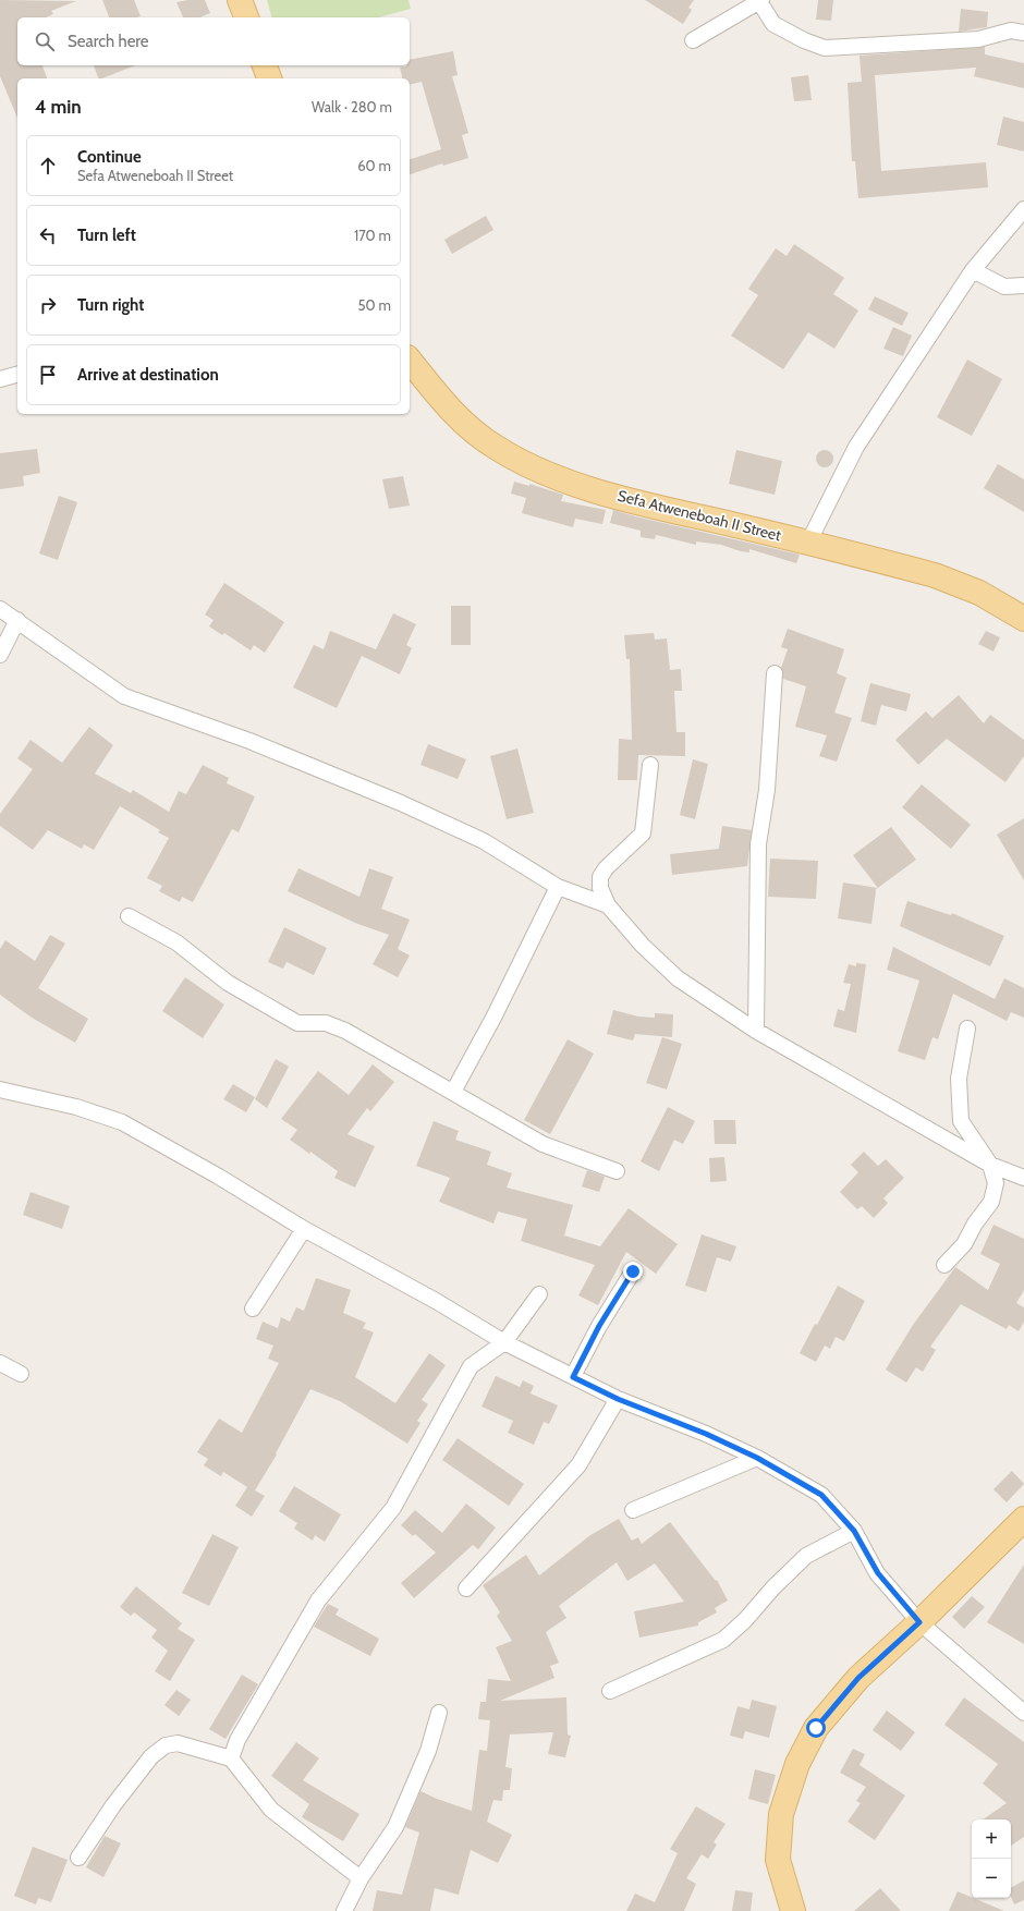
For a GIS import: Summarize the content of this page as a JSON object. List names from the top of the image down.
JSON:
{
  "streets": {
    "main road": ["Sefa Atweneboah II Street"]
  },
  "page": {
    "search": "Search here",
    "heading": ["4 min", "Walk · 280 m"],
    "list": [
      ["Continue", "Sefa Atweneboah II Street", "60 m"],
      ["Turn left", "170 m"],
      ["Turn right", "50 m"],
      "Arrive at destination"
    ],
    "map_buttons": ["+", "−"]
  }
}
